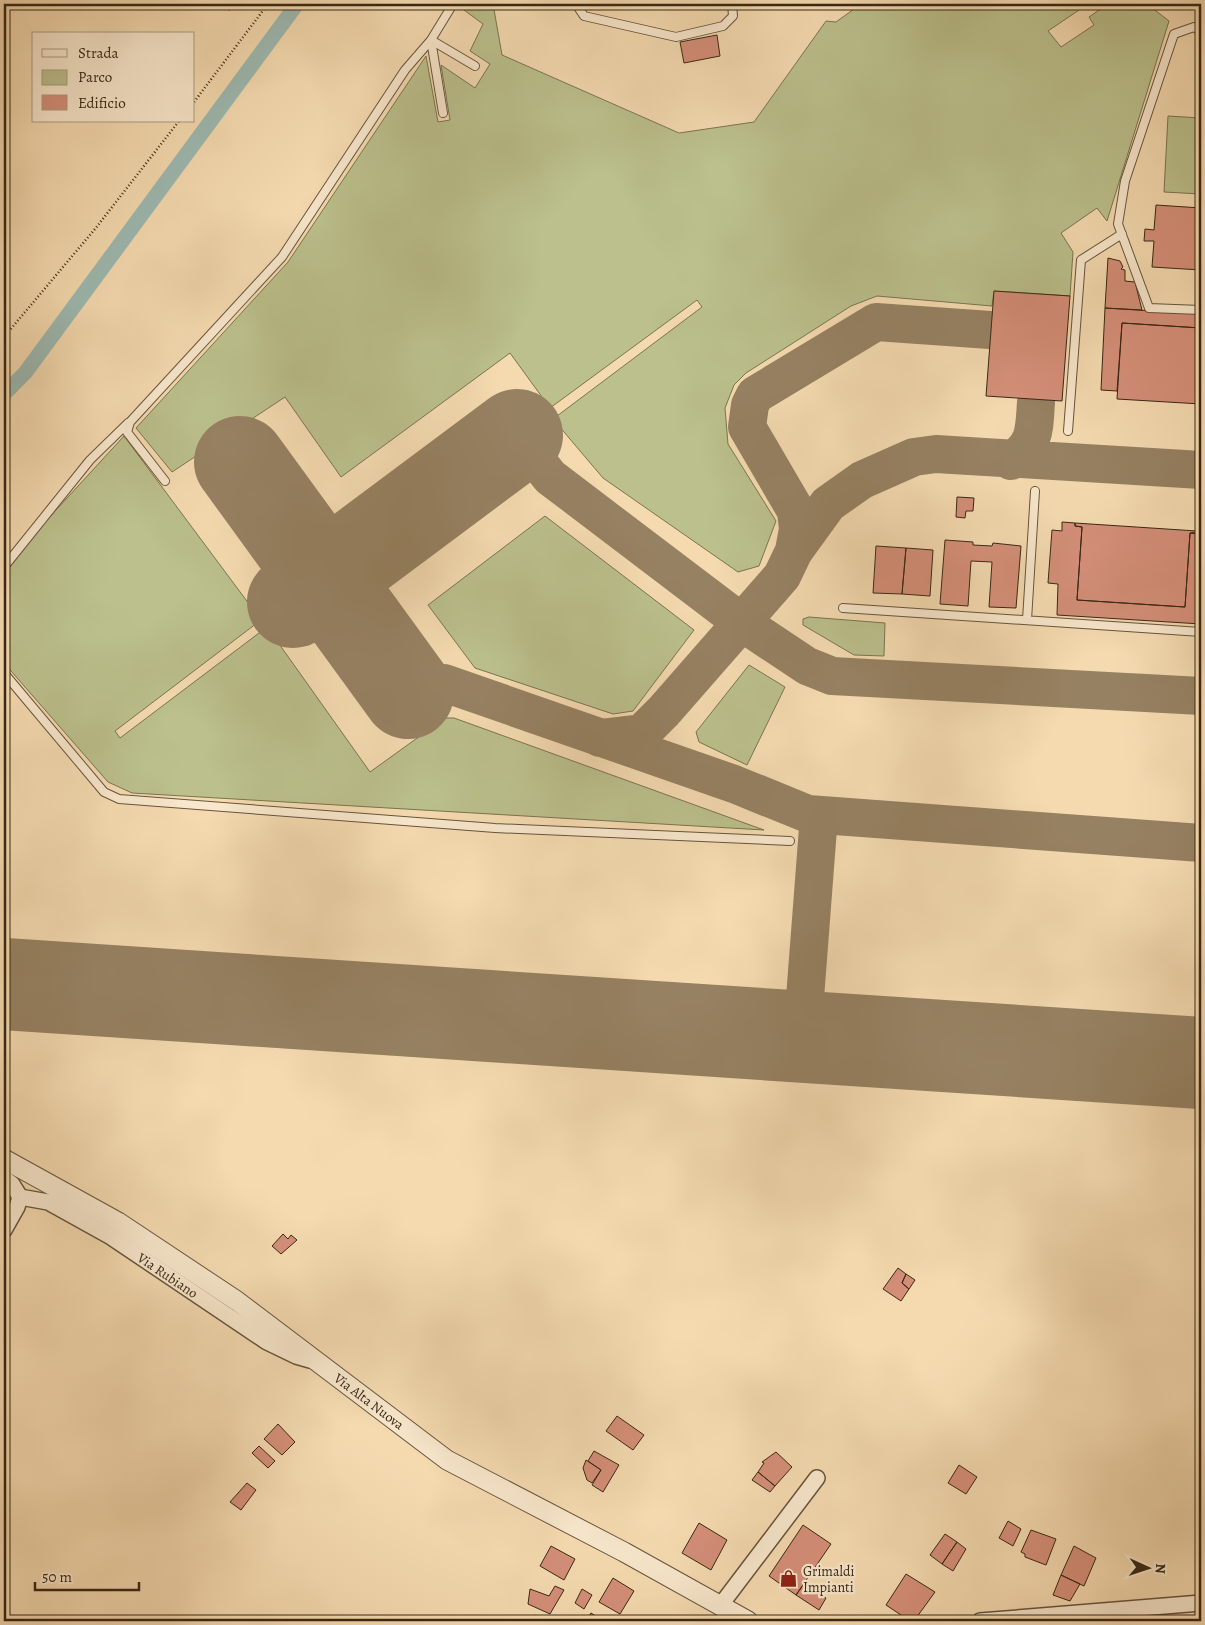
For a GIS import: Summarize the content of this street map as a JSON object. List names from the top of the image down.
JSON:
{
  "streets": {
    "street": ["Via Rubiano", "Via Alta Nuova"]
  },
  "crossings": [
    ["Via Rubiano", "Via Alta Nuova"]
  ],
  "places": {
    "shop": ["Grimaldi Impianti"]
  },
  "legend": ["Strada", "Parco", "Edificio"],
  "scale_bar": "50 m",
  "north": "right"
}
